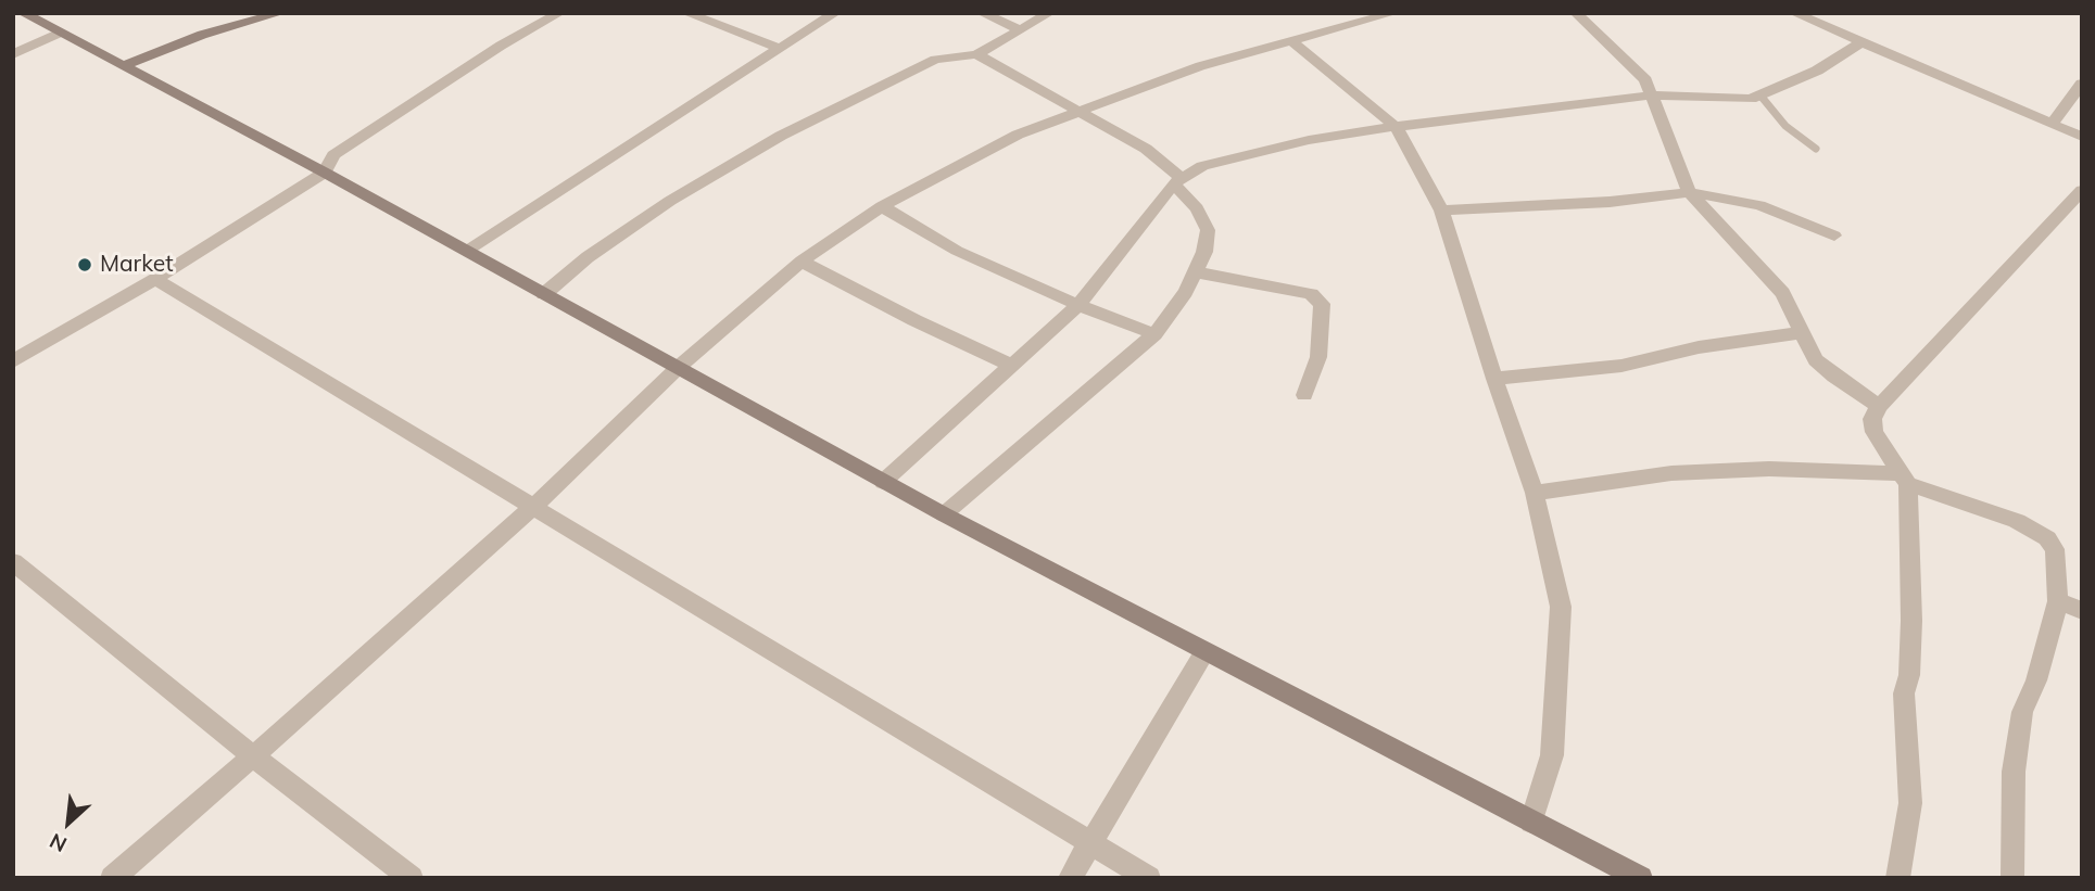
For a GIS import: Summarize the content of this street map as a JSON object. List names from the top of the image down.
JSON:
{
  "places": ["Market"],
  "north": "bottom left"
}
